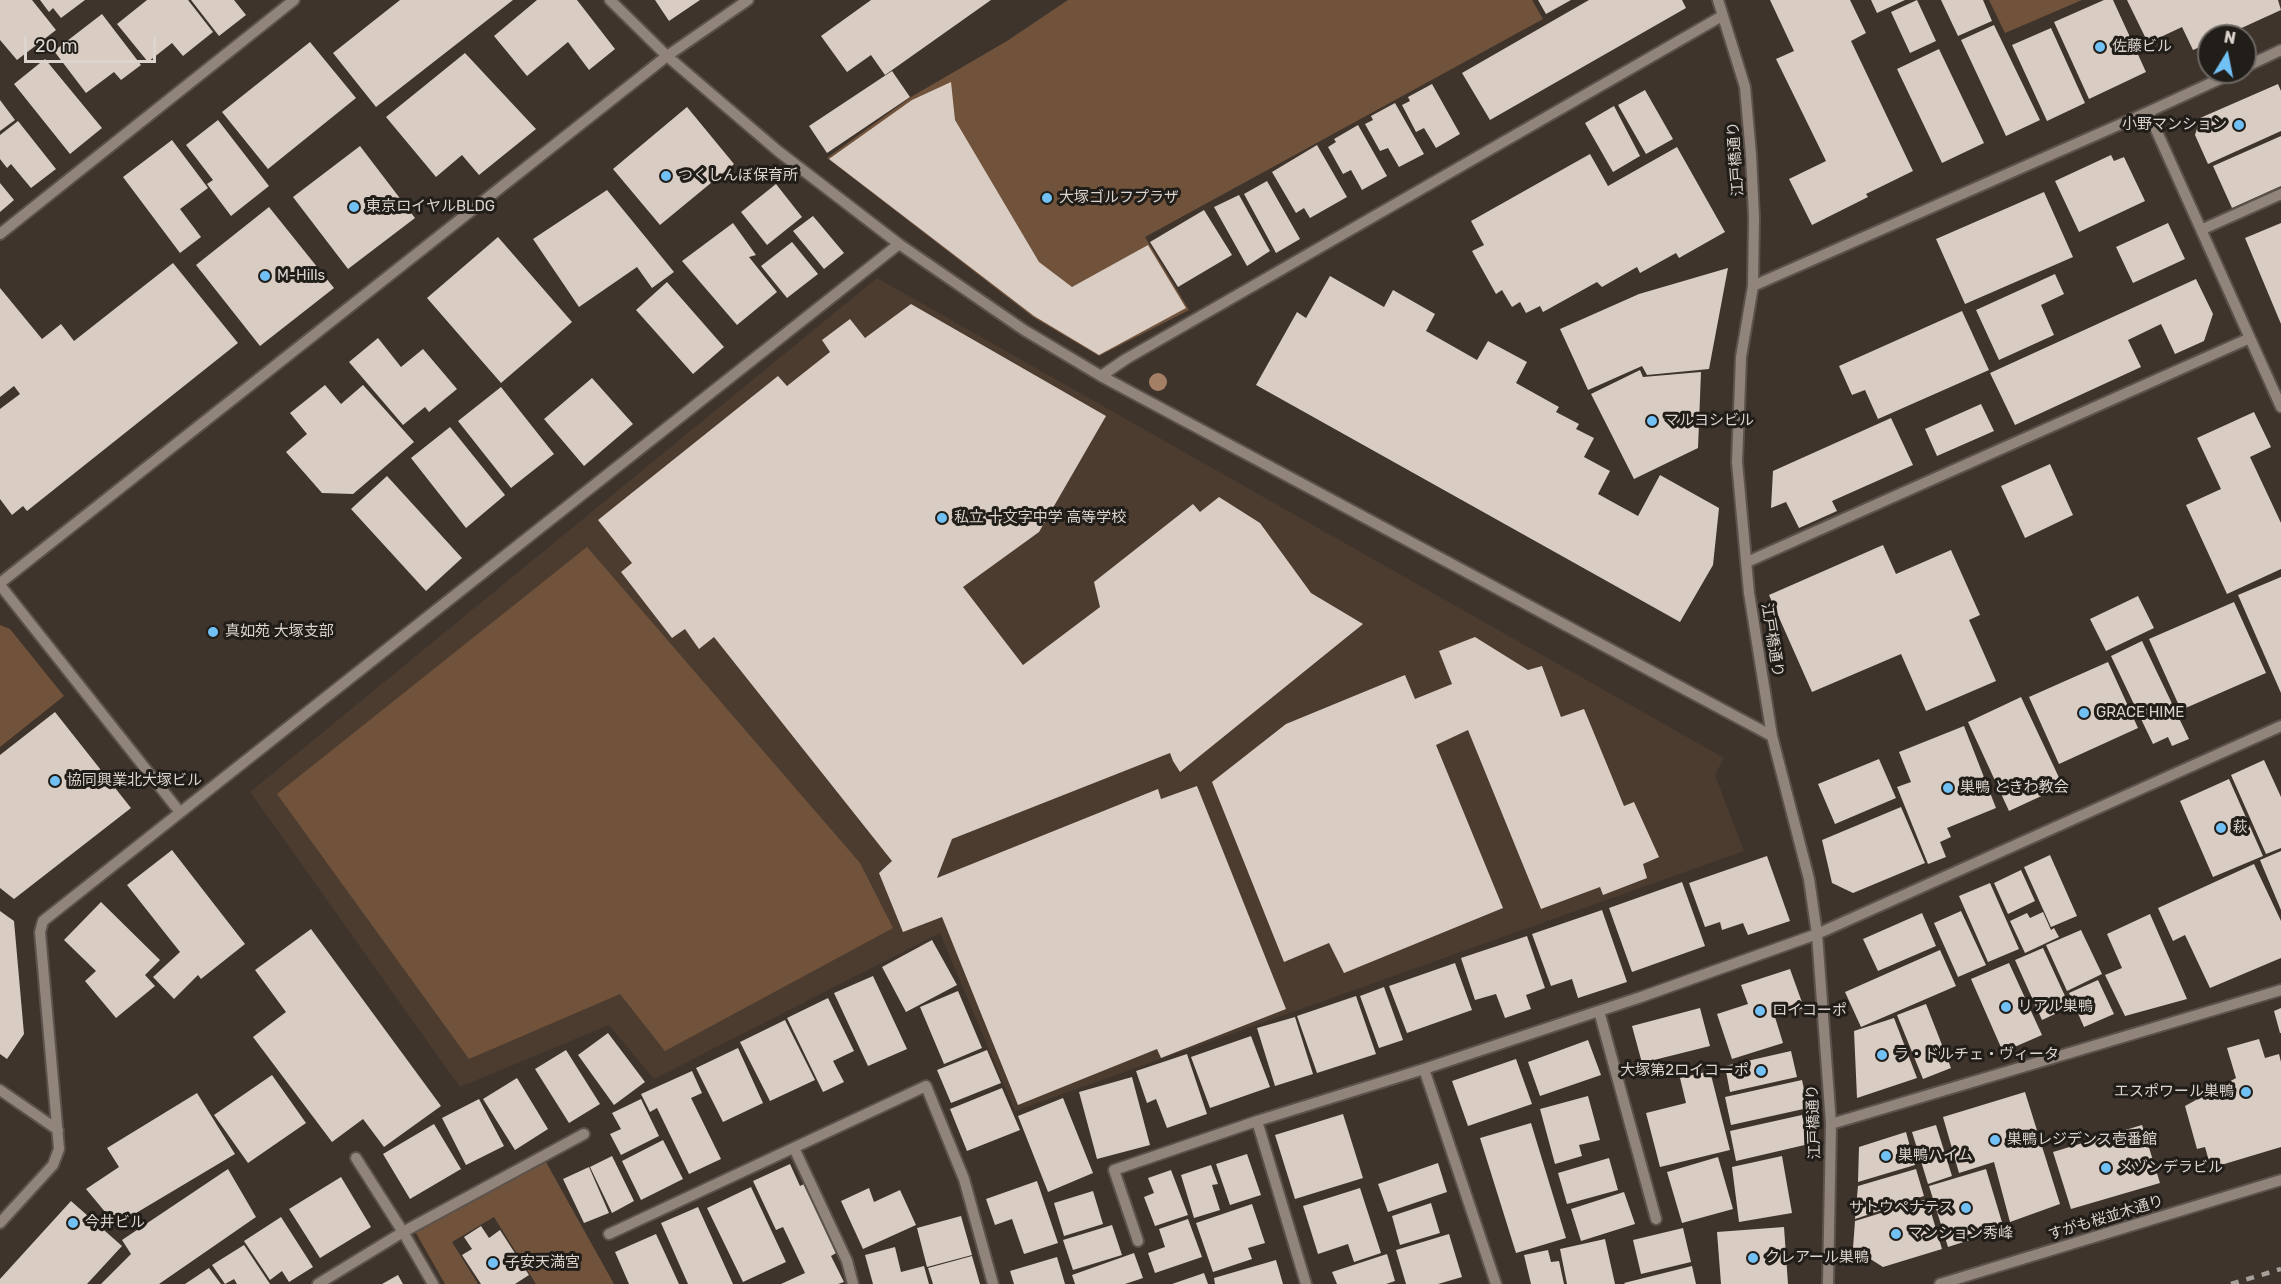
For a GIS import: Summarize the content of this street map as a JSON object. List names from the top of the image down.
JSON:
{
  "streets": {
    "street": ["江戸橋通り", "すがも桜並木通り"]
  },
  "places": [
    "佐藤ビル",
    "小野マンション",
    "つくしんぼ保育所",
    "大塚ゴルフプラザ",
    "東京ロイヤルBLDG",
    "M-Hills",
    "マルヨシビル",
    "私立 十文字中学 高等学校",
    "真如苑 大塚支部",
    "GRACE HIME",
    "協同興業北大塚ビル",
    "巣鴨 ときわ教会",
    "萩",
    "リアル巣鴨",
    "ロイコーポ",
    "ラ・ドルチェ・ヴィータ",
    "大塚第2ロイコーポ",
    "エスポワール巣鴨",
    "巣鴨レジデンス壱番館",
    "巣鴨ハイム",
    "メゾンデラビル",
    "サトウペナテス",
    "今井ビル",
    "マンション秀峰",
    "クレアール巣鴨",
    "子安天満宮"
  ],
  "scale_bar": "20 m",
  "north": "top"
}
